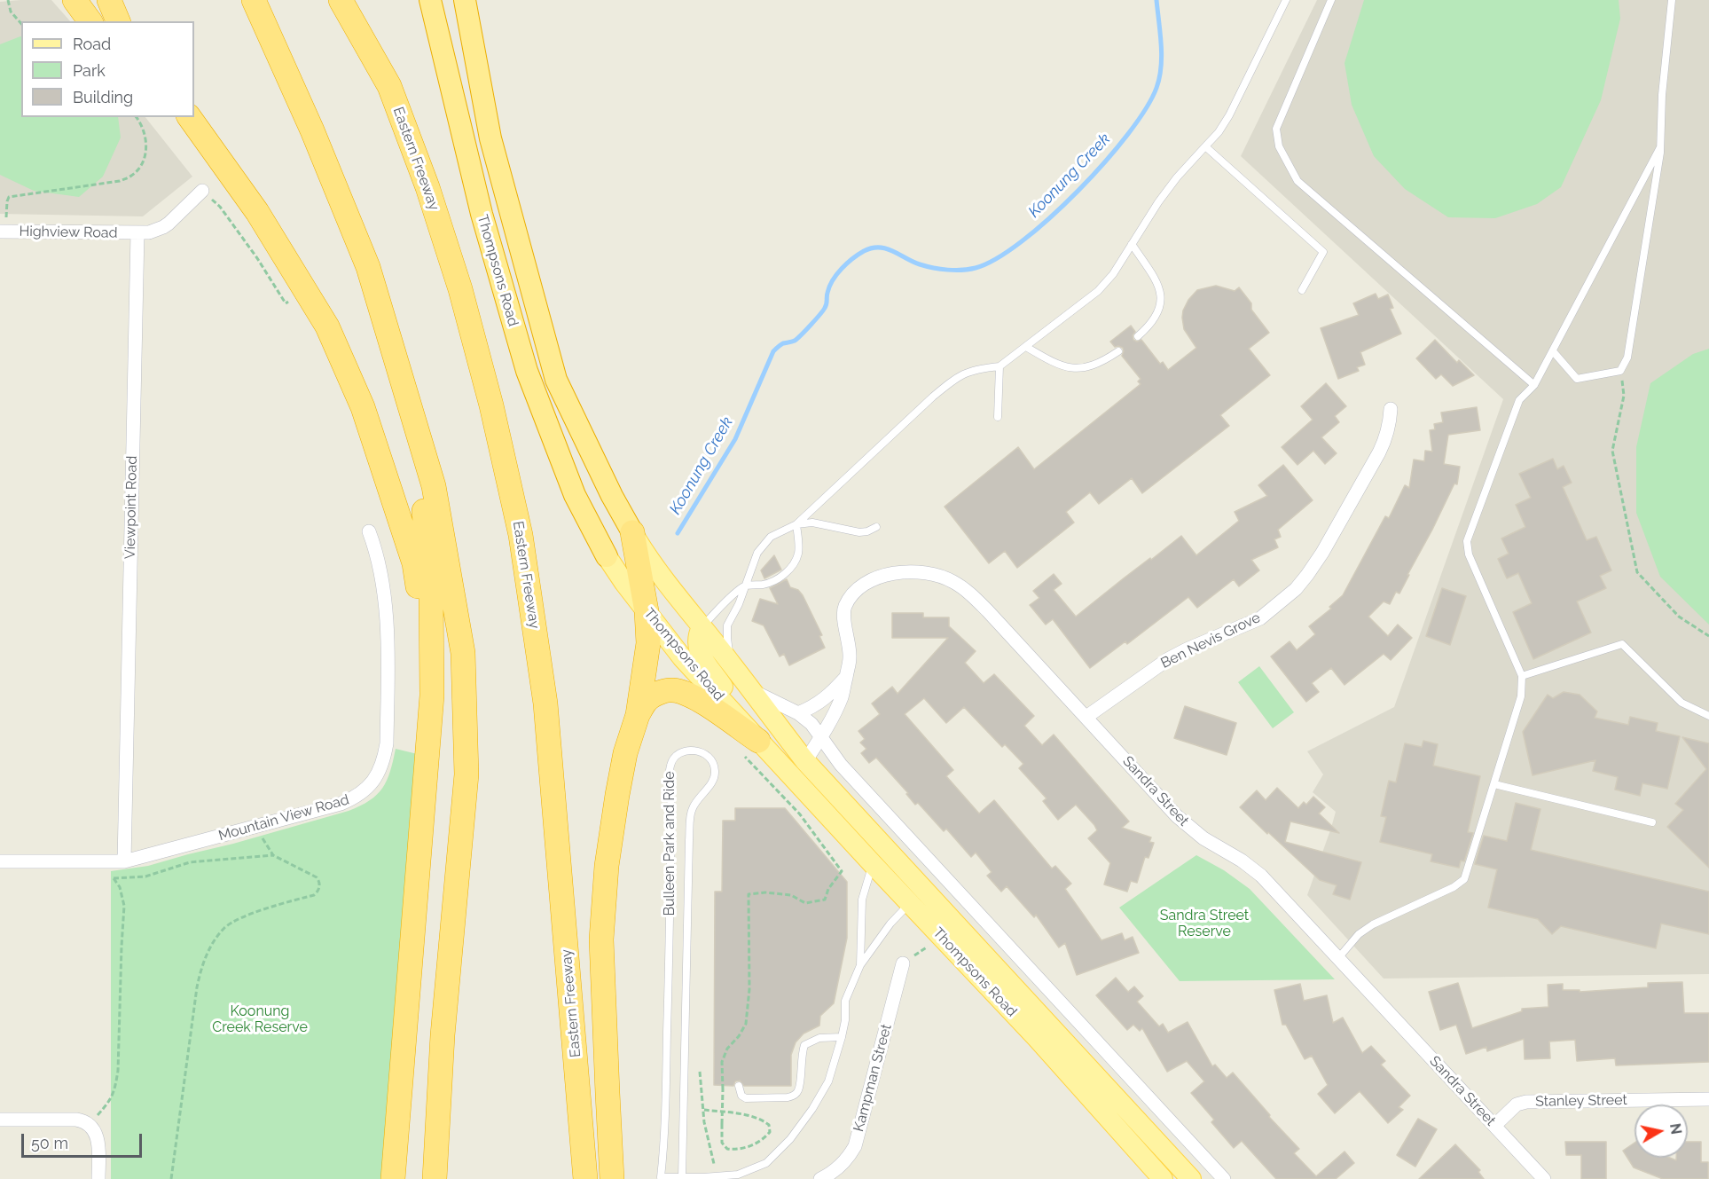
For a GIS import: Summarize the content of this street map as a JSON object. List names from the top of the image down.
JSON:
{
  "streets": {
    "highway": ["Eastern Freeway", "Thompsons Road"],
    "street": [
      "Highview Road",
      "Viewpoint Road",
      "Ben Nevis Grove",
      "Sandra Street",
      "Mountain View Road",
      "Kampman Street",
      "Stanley Street"
    ],
    "lane": ["Bulleen Park and Ride"]
  },
  "crossings": [
    ["Highview Road", "Viewpoint Road"],
    ["Thompsons Road", "Sandra Street"],
    ["Viewpoint Road", "Mountain View Road"],
    ["Ben Nevis Grove", "Sandra Street"],
    ["Sandra Street", "Stanley Street"]
  ],
  "water": ["Koonung Creek"],
  "parks": ["Sandra Street Reserve", "Koonung Creek Reserve"],
  "legend": ["Road", "Park", "Building"],
  "scale_bar": "50 m",
  "north": "right"
}
